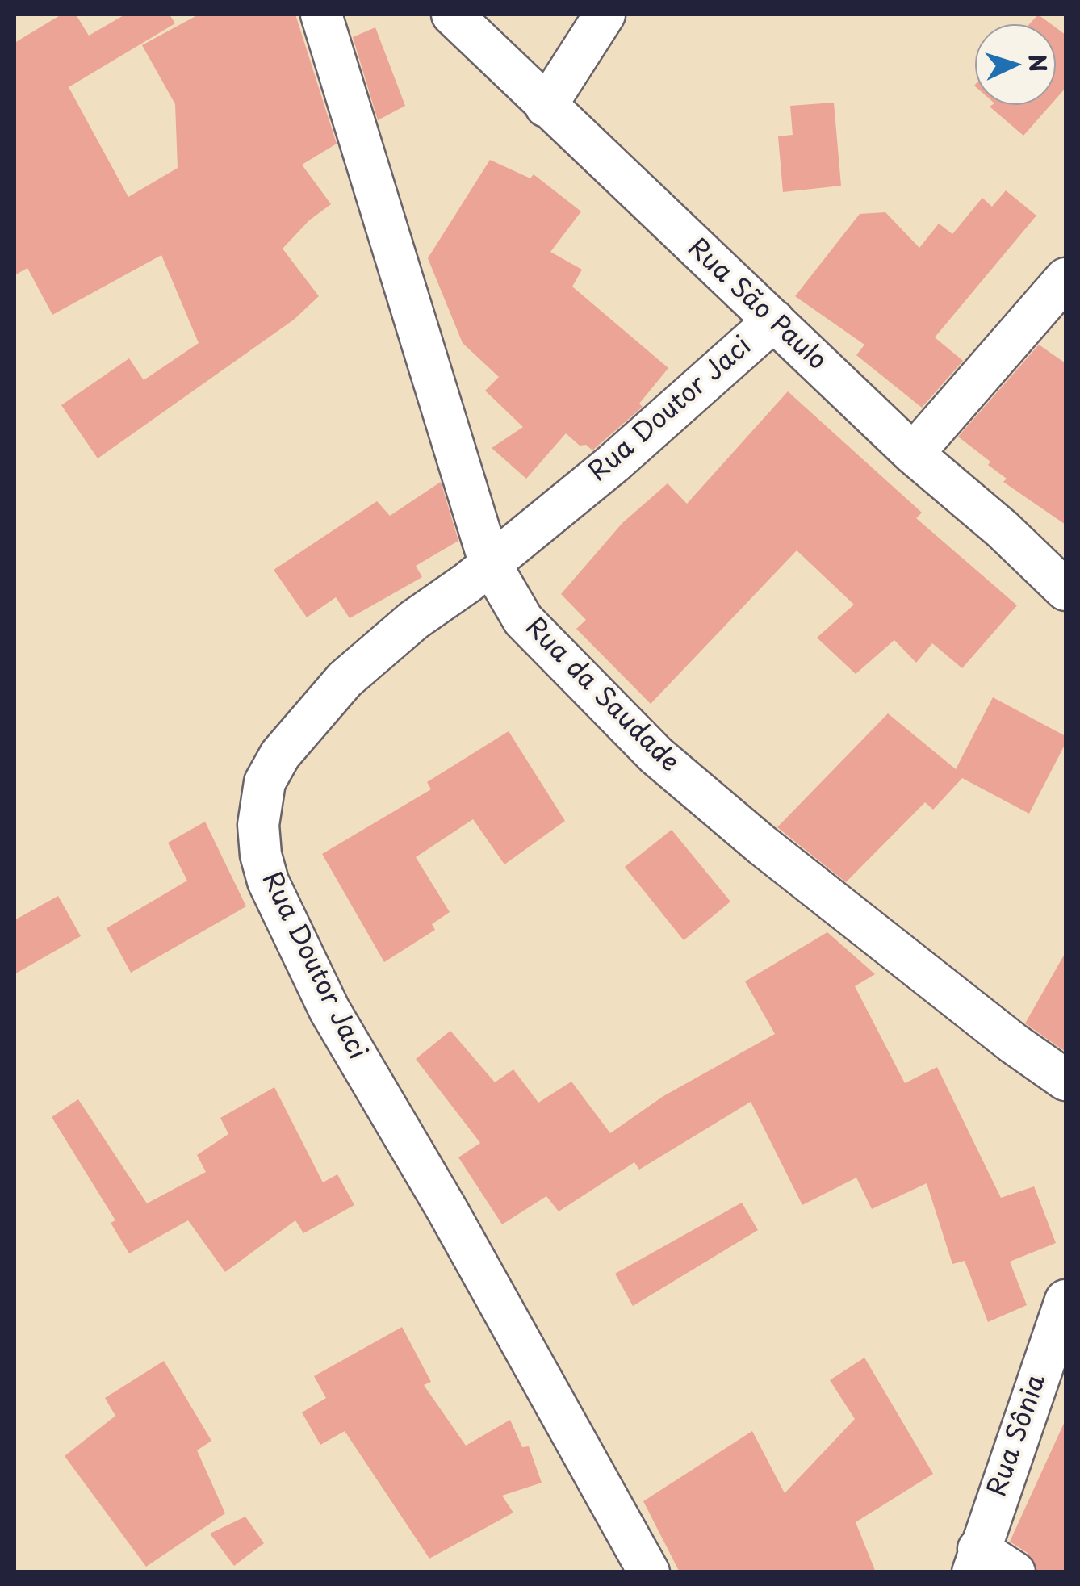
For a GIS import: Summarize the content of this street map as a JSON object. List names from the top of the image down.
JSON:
{
  "streets": {
    "street": [
      "Rua São Paulo",
      "Rua Doutor Jaci",
      "Rua da Saudade",
      "Rua Sônia"
    ]
  },
  "crossings": [
    ["Rua São Paulo", "Rua Doutor Jaci"],
    ["Rua Doutor Jaci", "Rua da Saudade"]
  ],
  "north": "right"
}
